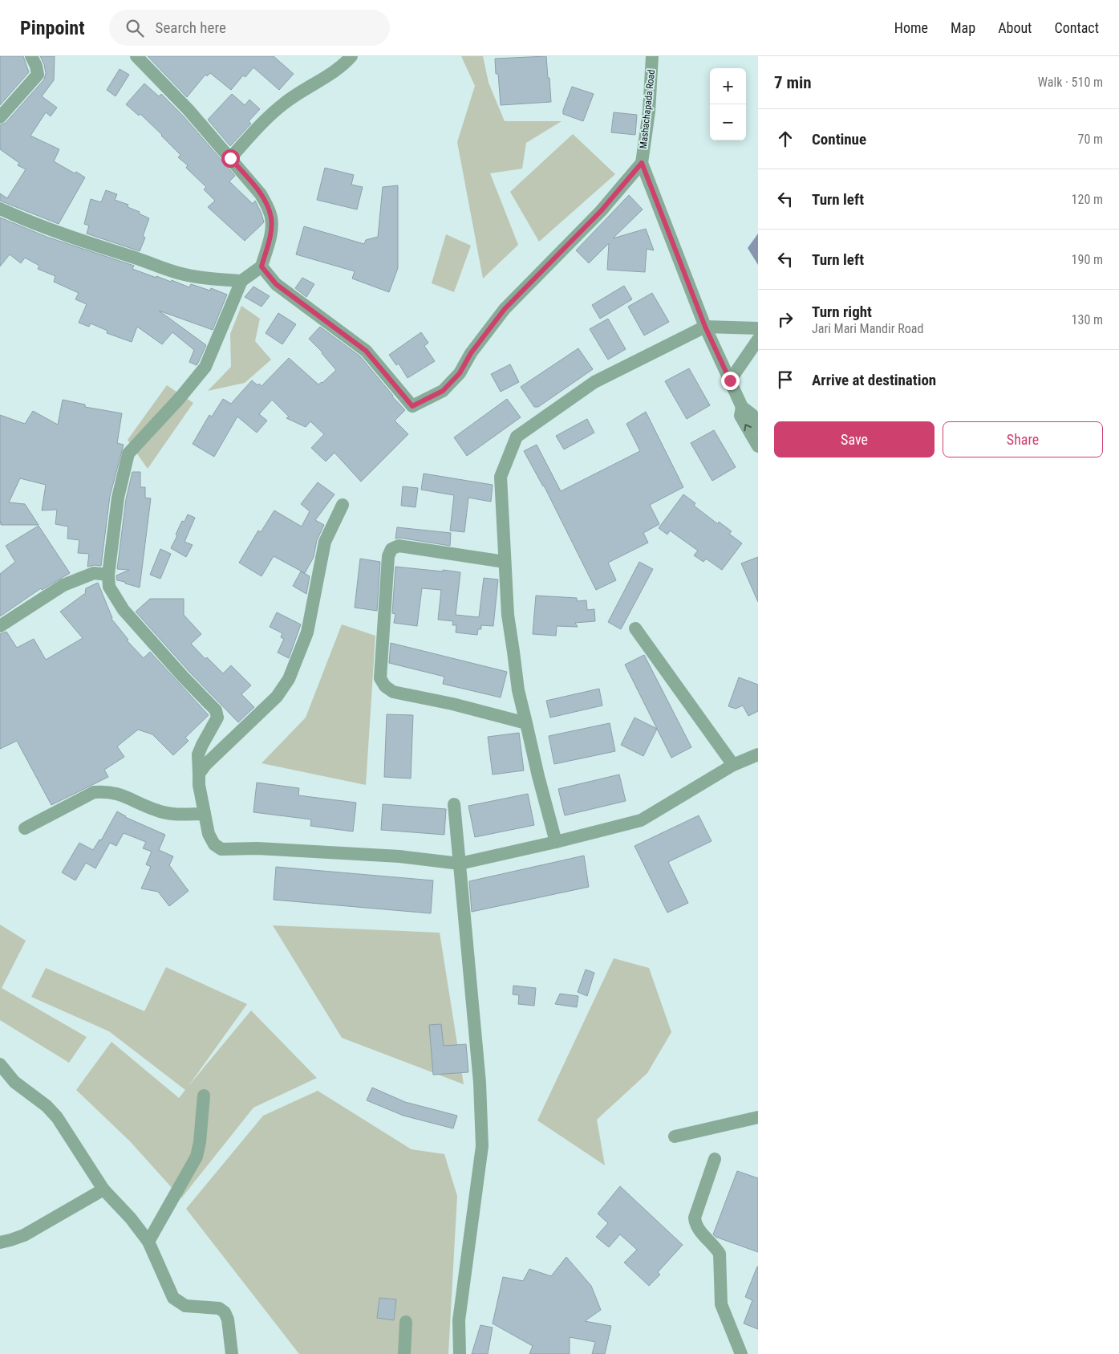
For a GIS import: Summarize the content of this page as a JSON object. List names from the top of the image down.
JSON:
{
  "streets": {
    "street": ["Mashachapada Road"]
  },
  "page": {
    "header": "Pinpoint",
    "search": "Search here",
    "nav": [
      "Home",
      "Map",
      "About",
      "Contact"
    ],
    "heading": ["7 min", "Walk · 510 m"],
    "map_buttons": ["+", "−"],
    "list": [
      ["Continue", "70 m"],
      ["Turn left", "120 m"],
      ["Turn left", "190 m"],
      ["Turn right", "Jari Mari Mandir Road", "130 m"],
      "Arrive at destination"
    ],
    "buttons": ["Save", "Share"]
  }
}
